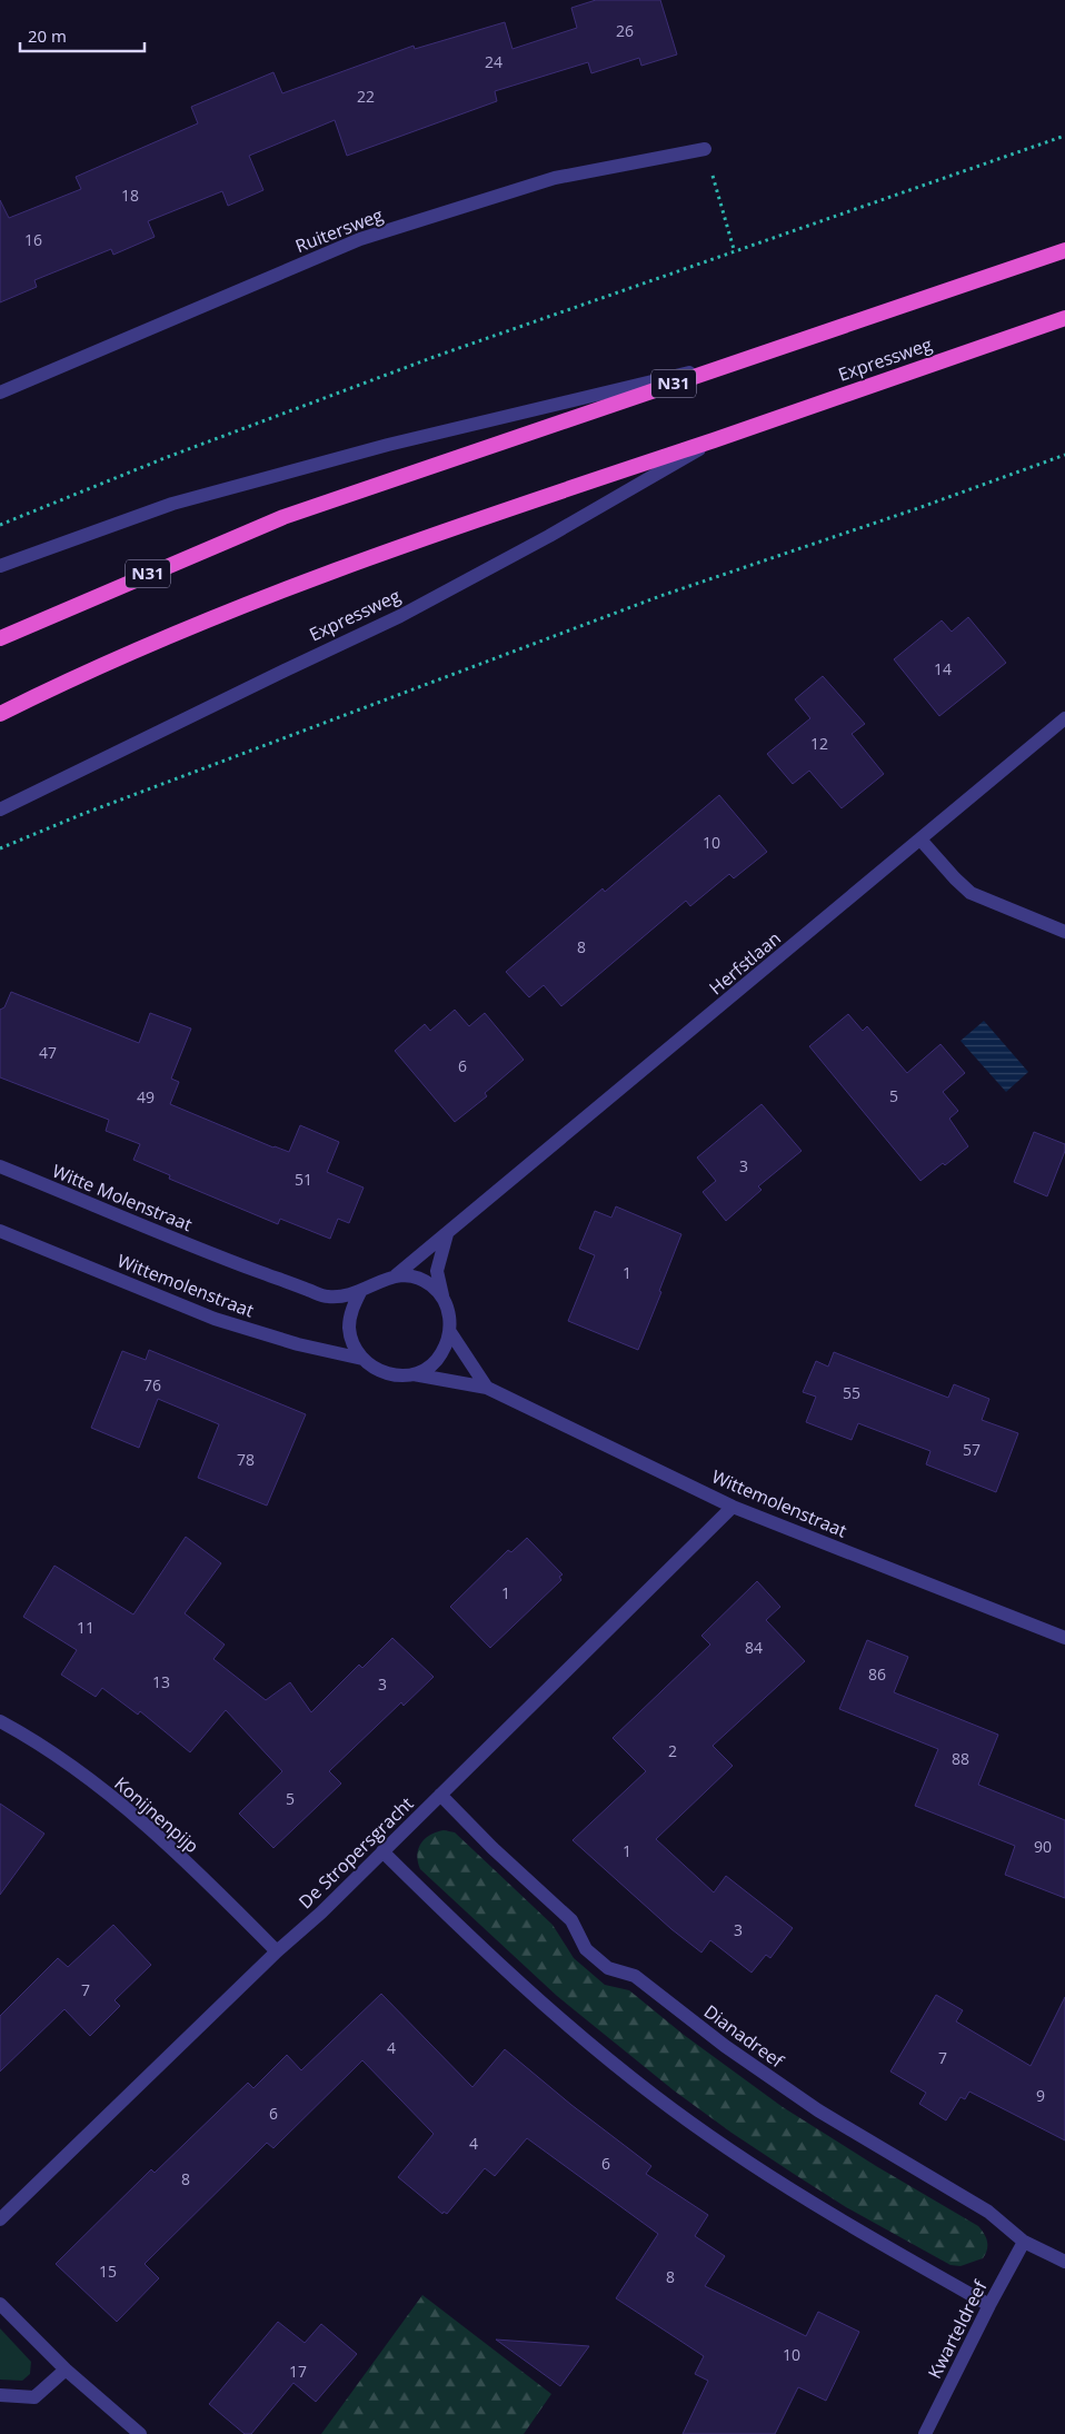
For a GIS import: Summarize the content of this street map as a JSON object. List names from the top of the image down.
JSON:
{
  "streets": {
    "highway": ["Expressweg", "N31"],
    "street": [
      "Ruitersweg",
      "Herfstlaan",
      "Witte Molenstraat",
      "Wittemolenstraat",
      "Konijnenpijp",
      "De Stropersgracht",
      "Dianadreef",
      "Kwarteldreef"
    ]
  },
  "crossings": [
    ["Herfstlaan", "Witte Molenstraat"],
    ["Herfstlaan", "Wittemolenstraat"],
    ["Witte Molenstraat", "Wittemolenstraat"],
    ["Wittemolenstraat", "De Stropersgracht"],
    ["Konijnenpijp", "De Stropersgracht"],
    ["De Stropersgracht", "Dianadreef"],
    ["Dianadreef", "Kwarteldreef"]
  ],
  "house_numbers": [
    "26",
    "24",
    "22",
    "18",
    "16",
    "14",
    "12",
    "10",
    "8",
    "47",
    "6",
    "5",
    "49",
    "3",
    "51",
    "1",
    "76",
    "55",
    "57",
    "78",
    "1",
    "11",
    "84",
    "86",
    "13",
    "3",
    "2",
    "88",
    "5",
    "90",
    "1",
    "3",
    "7",
    "4",
    "7",
    "9",
    "6",
    "4",
    "6",
    "8",
    "15",
    "8",
    "10",
    "17"
  ],
  "scale_bar": "20 m"
}
